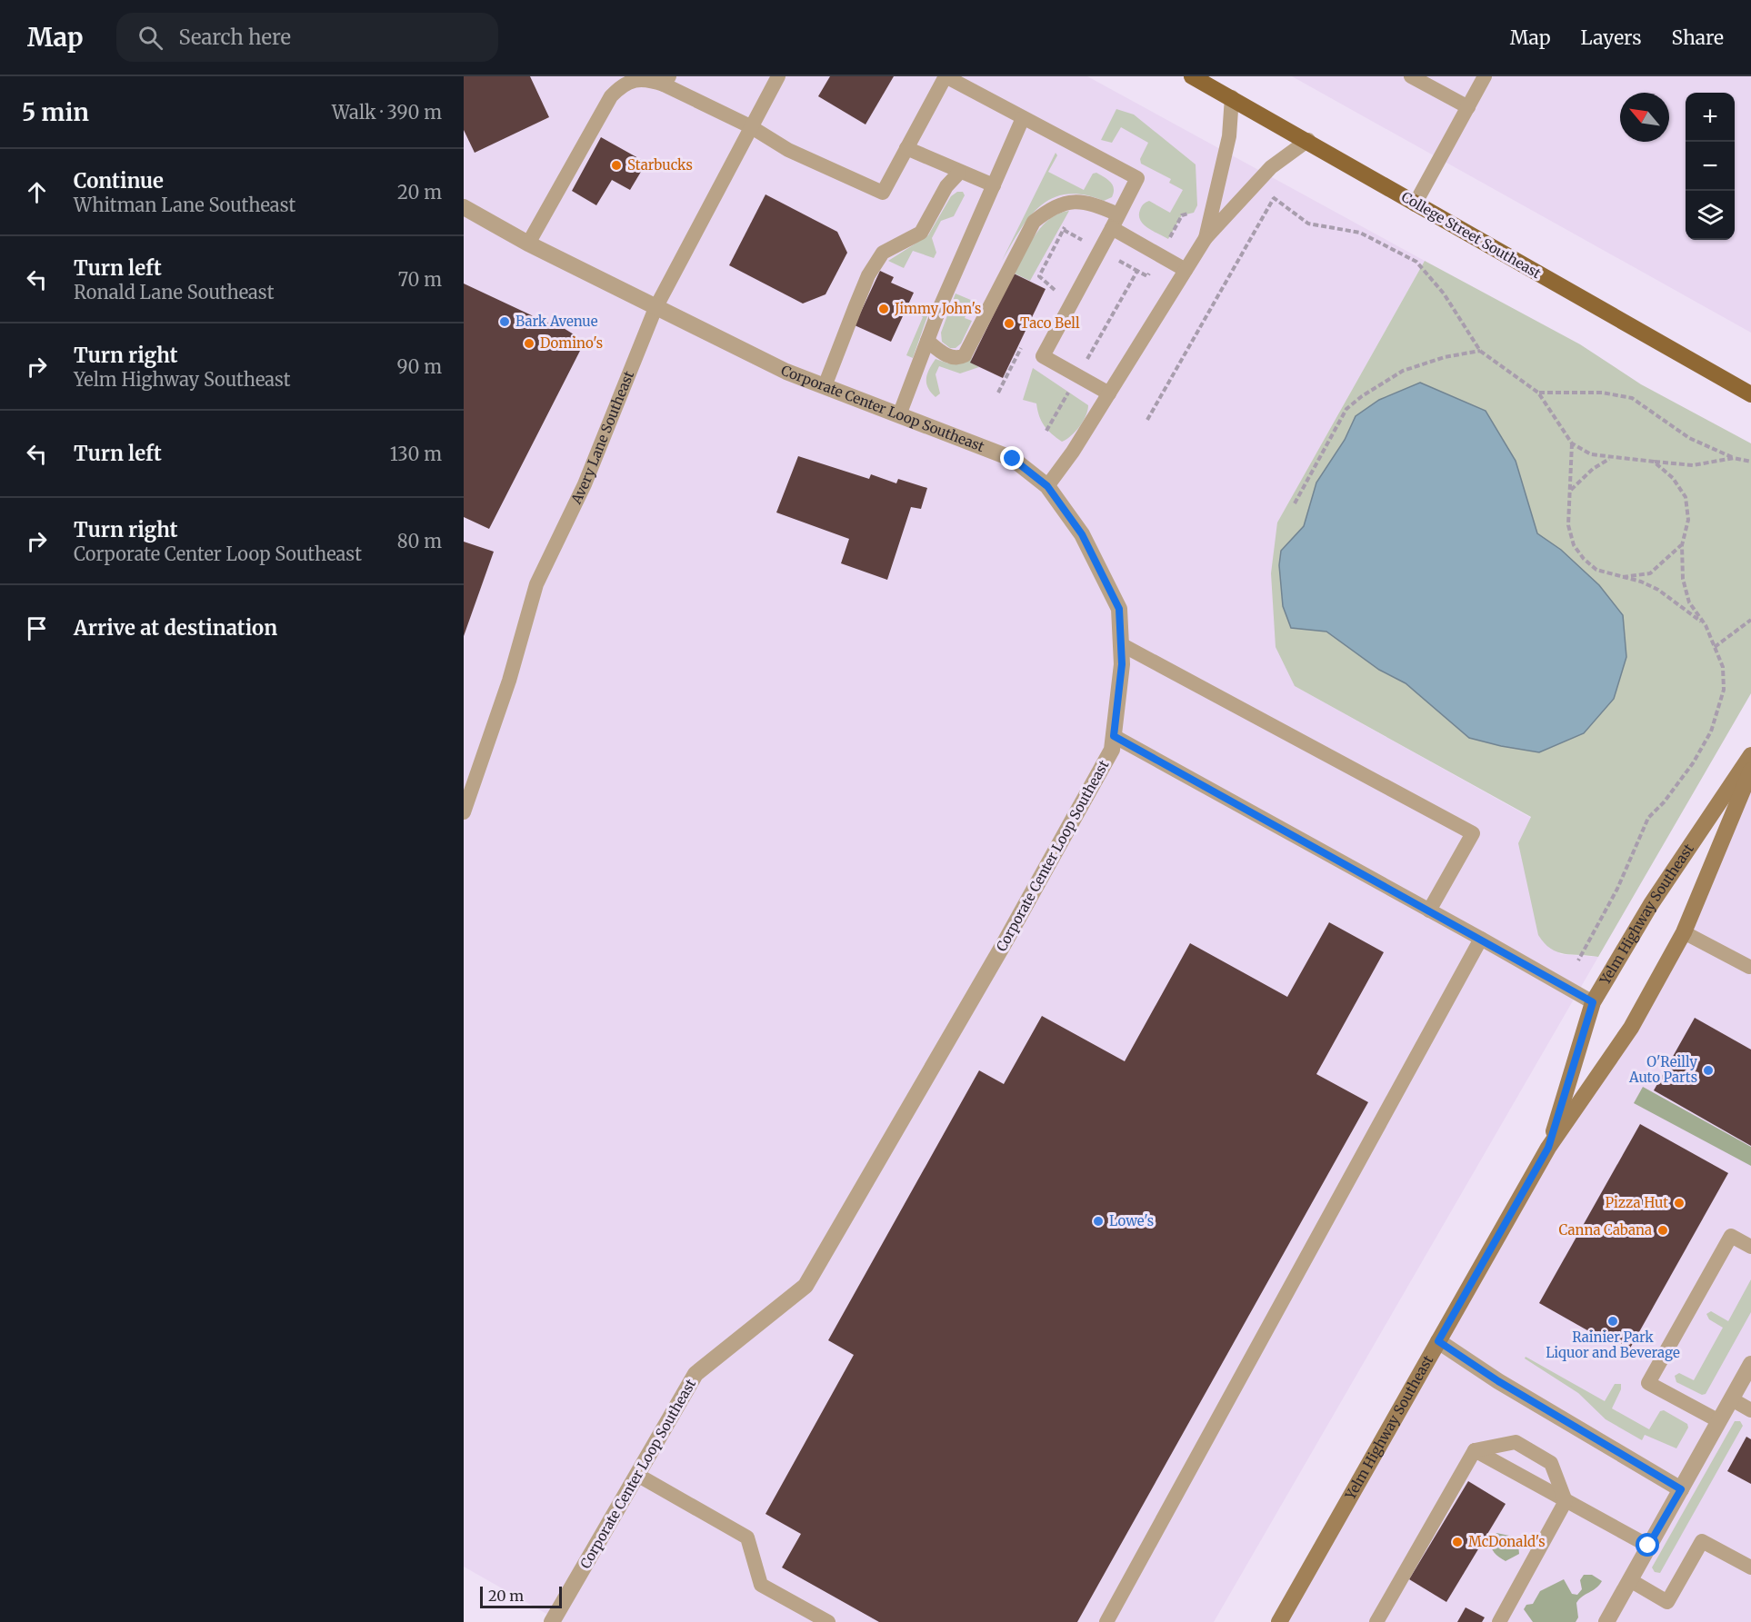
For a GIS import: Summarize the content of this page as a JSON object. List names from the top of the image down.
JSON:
{
  "streets": {
    "main road": ["College Street Southeast", "Yelm Highway Southeast"],
    "street": ["Corporate Center Loop Southeast"],
    "lane": ["Avery Lane Southeast"]
  },
  "crossings": [
    ["Corporate Center Loop Southeast", "Avery Lane Southeast"]
  ],
  "places": [
    "Starbucks",
    "Jimmy John's",
    "Bark Avenue",
    "Taco Bell",
    "Domino's",
    "O'Reilly Auto Parts",
    "Pizza Hut",
    "Lowe's",
    "Canna Cabana",
    "Rainier Park Liquor and Beverage",
    "McDonald's"
  ],
  "scale_bar": "20 m",
  "north": "top left",
  "page": {
    "header": "Map",
    "search": "Search here",
    "nav": ["Map", "Layers", "Share"],
    "heading": ["5 min", "Walk · 390 m"],
    "map_buttons": ["+", "−"],
    "list": [
      ["Continue", "Whitman Lane Southeast", "20 m"],
      ["Turn left", "Ronald Lane Southeast", "70 m"],
      ["Turn right", "Yelm Highway Southeast", "90 m"],
      ["Turn left", "130 m"],
      ["Turn right", "Corporate Center Loop Southeast", "80 m"],
      "Arrive at destination"
    ],
    "scale": "20 m"
  }
}
